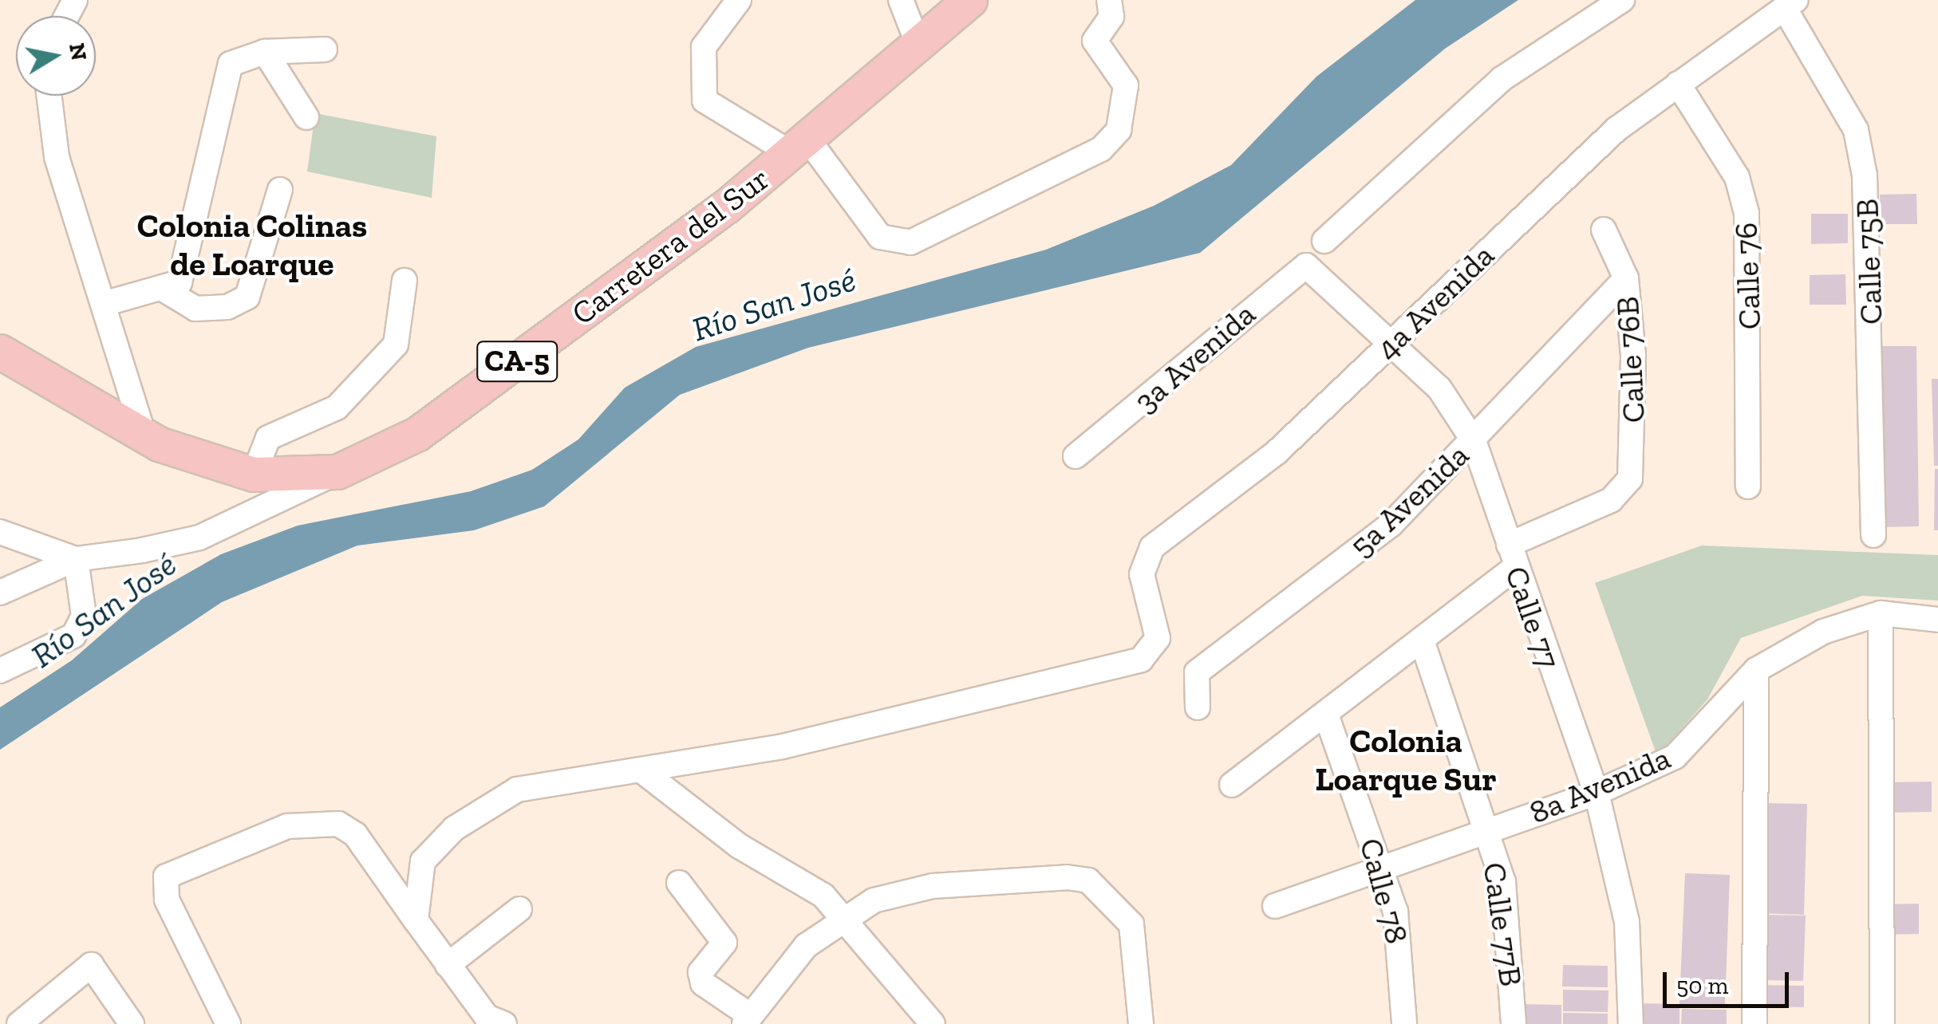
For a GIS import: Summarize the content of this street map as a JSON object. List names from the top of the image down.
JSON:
{
  "streets": {
    "highway": ["Carretera del Sur", "CA-5"],
    "street": [
      "Calle 75B",
      "Calle 76",
      "4a Avenida",
      "3a Avenida",
      "Calle 76B",
      "5a Avenida",
      "Calle 77",
      "8a Avenida",
      "Calle 78",
      "Calle 77B"
    ]
  },
  "crossings": [
    ["Calle 75B", "4a Avenida"],
    ["Calle 76", "4a Avenida"],
    ["4a Avenida", "Calle 77"],
    ["3a Avenida", "Calle 77"],
    ["Calle 76B", "5a Avenida"],
    ["Calle 76B", "Calle 77"],
    ["5a Avenida", "Calle 77"],
    ["Calle 77", "8a Avenida"],
    ["8a Avenida", "Calle 78"],
    ["8a Avenida", "Calle 77B"]
  ],
  "districts": ["Colonia Colinas de Loarque", "Colonia Loarque Sur"],
  "water": ["Río San José"],
  "scale_bar": "50 m",
  "north": "right"
}
